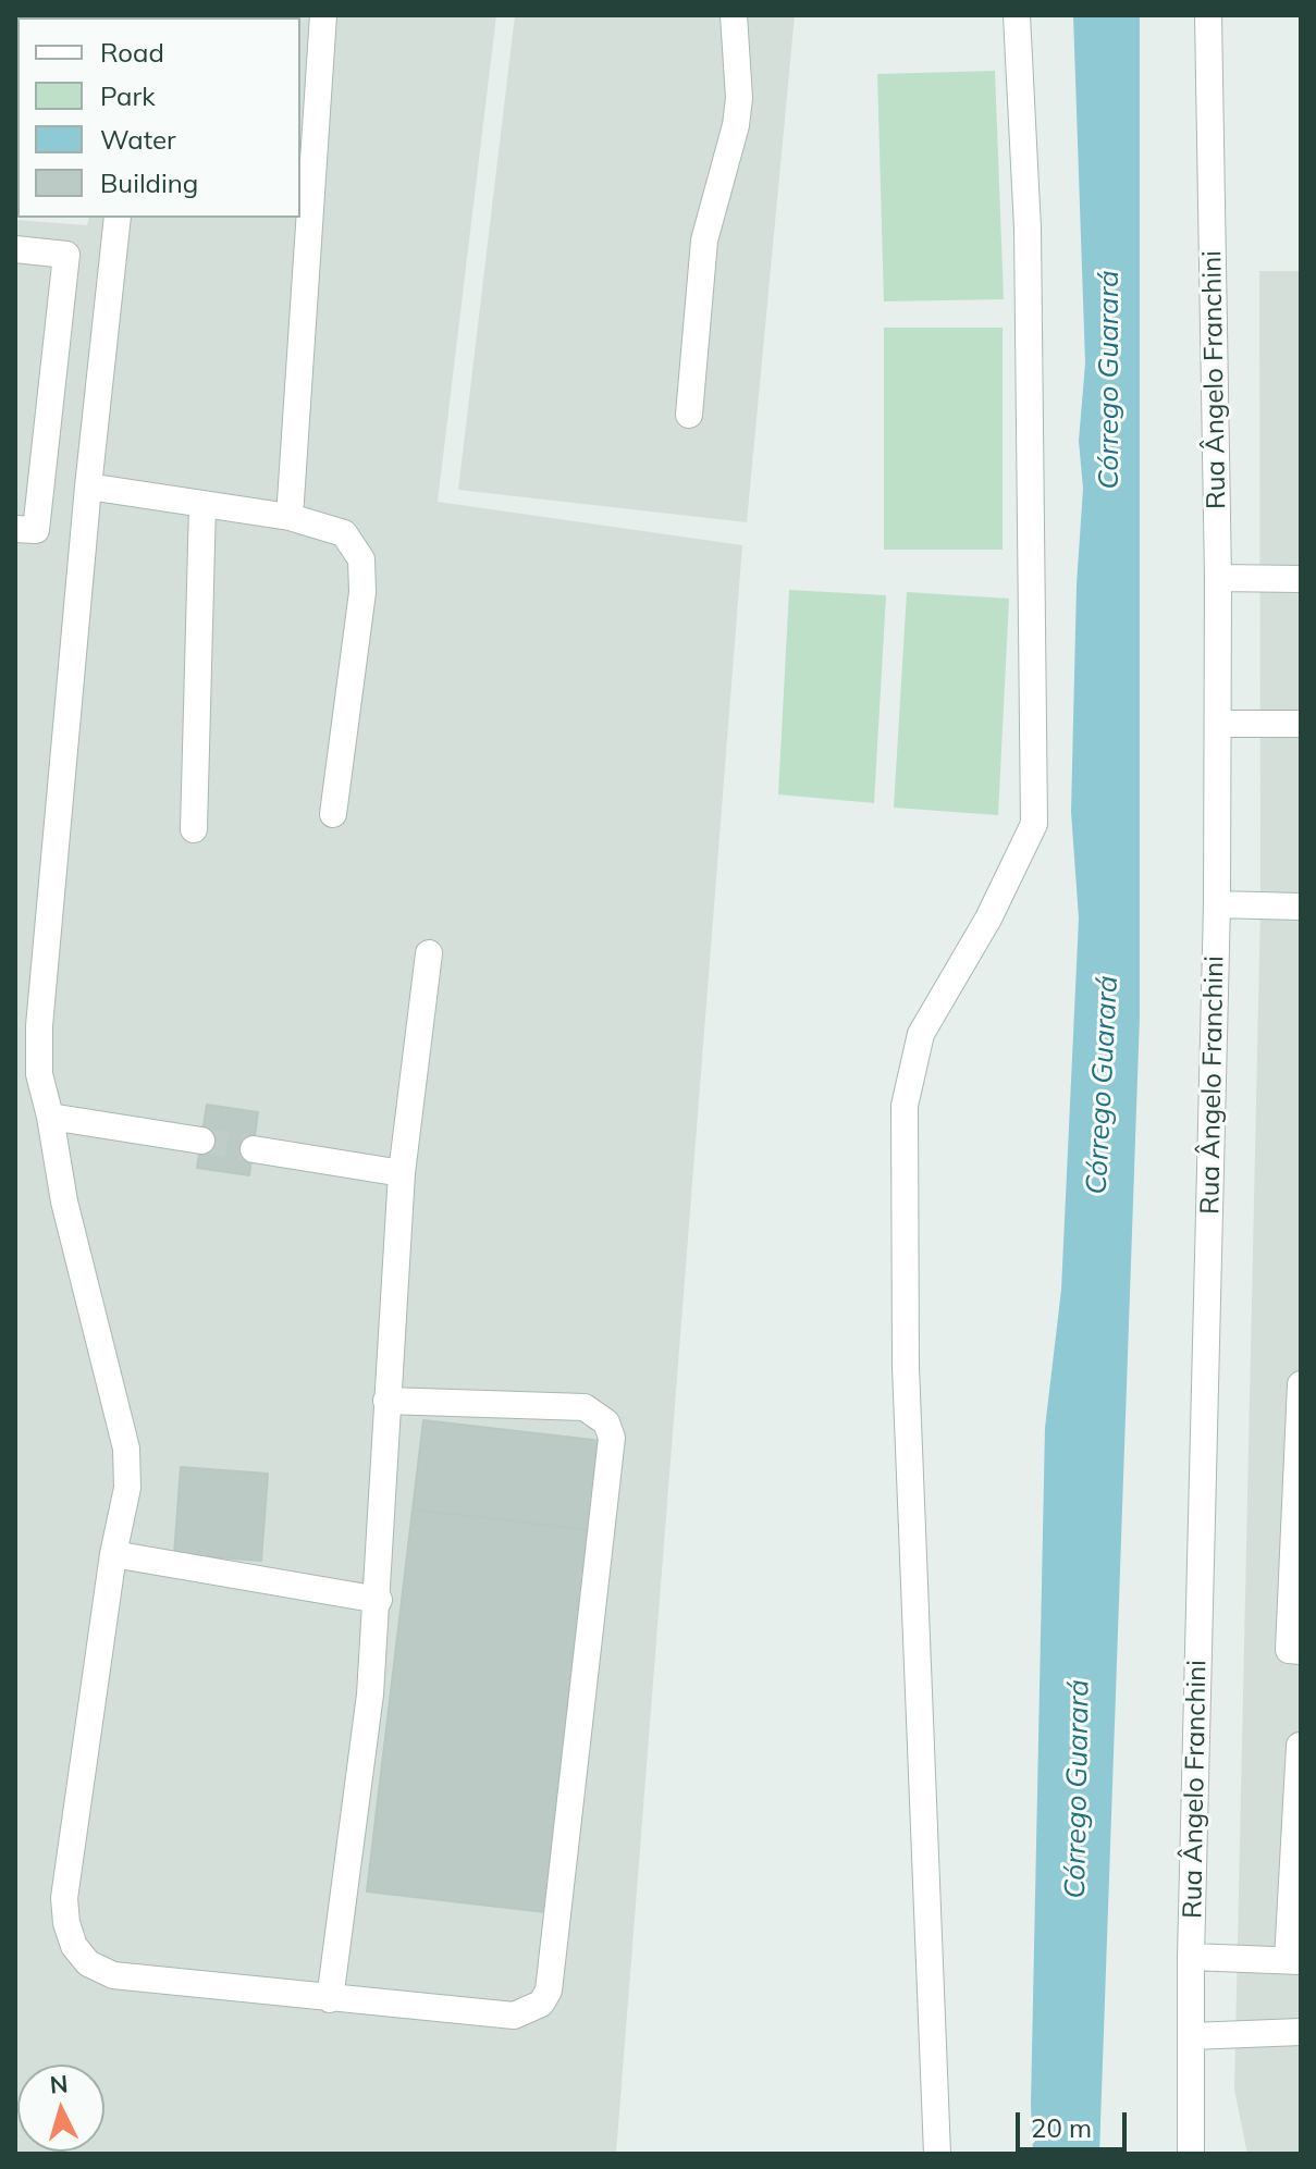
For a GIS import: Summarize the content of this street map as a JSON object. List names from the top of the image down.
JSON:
{
  "streets": {
    "street": ["Rua Ângelo Franchini"]
  },
  "water": ["Córrego Guarará"],
  "legend": [
    "Road",
    "Park",
    "Water",
    "Building"
  ],
  "scale_bar": "20 m",
  "north": "top"
}
